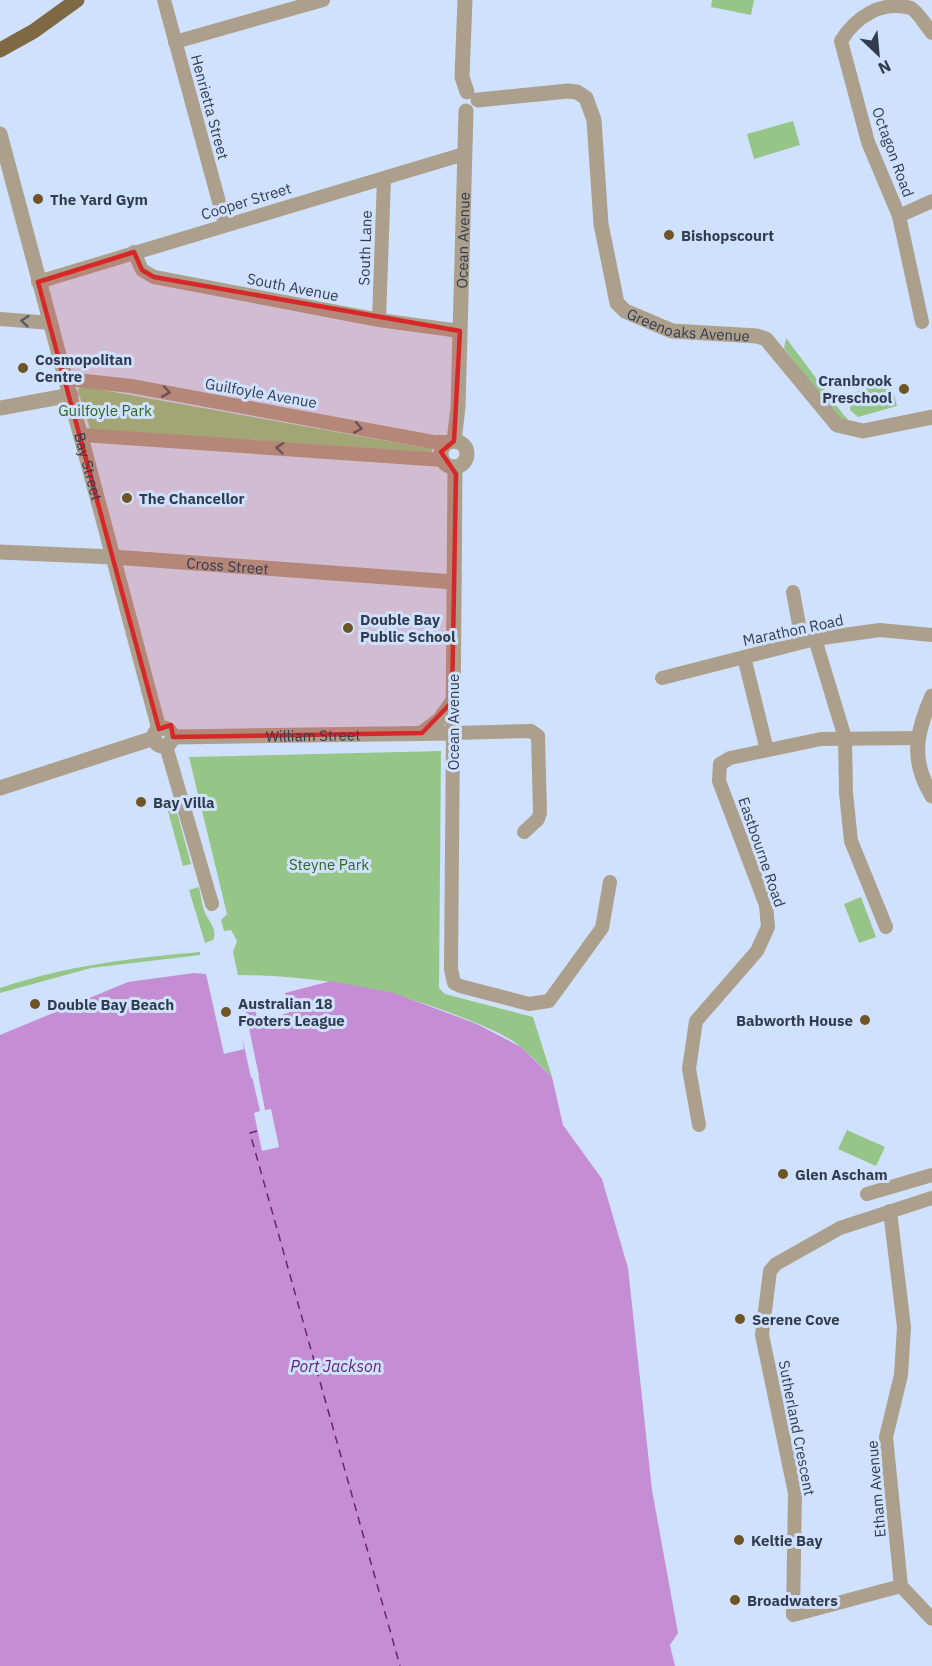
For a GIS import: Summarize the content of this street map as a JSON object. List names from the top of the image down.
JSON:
{
  "streets": {
    "street": [
      "Henrietta Street",
      "Octagon Road",
      "Cooper Street",
      "Ocean Avenue",
      "South Lane",
      "South Avenue",
      "Greenoaks Avenue",
      "Guilfoyle Avenue",
      "Bay Street",
      "Cross Street",
      "Marathon Road",
      "William Street",
      "Eastbourne Road",
      "Sutherland Crescent",
      "Etham Avenue"
    ]
  },
  "crossings": [
    ["Henrietta Street", "Cooper Street"],
    ["Cooper Street", "Ocean Avenue"],
    ["Cooper Street", "South Lane"],
    ["Cooper Street", "South Avenue"],
    ["Cooper Street", "Bay Street"],
    ["Ocean Avenue", "South Avenue"],
    ["Ocean Avenue", "Greenoaks Avenue"],
    ["Ocean Avenue", "Guilfoyle Avenue"],
    ["Ocean Avenue", "Cross Street"],
    ["Ocean Avenue", "William Street"],
    ["South Lane", "South Avenue"],
    ["Guilfoyle Avenue", "Bay Street"],
    ["Bay Street", "Cross Street"],
    ["Bay Street", "William Street"],
    ["Sutherland Crescent", "Etham Avenue"]
  ],
  "water": ["Port Jackson"],
  "parks": ["Guilfoyle Park", "Steyne Park"],
  "places": [
    "The Yard Gym",
    "Bishopscourt",
    "Cosmopolitan Centre",
    "Cranbrook Preschool",
    "The Chancellor",
    "Double Bay Public School",
    "Bay Villa",
    "Double Bay Beach",
    "Australian 18 Footers League",
    "Babworth House",
    "Glen Ascham",
    "Serene Cove",
    "Keltie Bay",
    "Broadwaters"
  ],
  "north": "bottom right"
}
